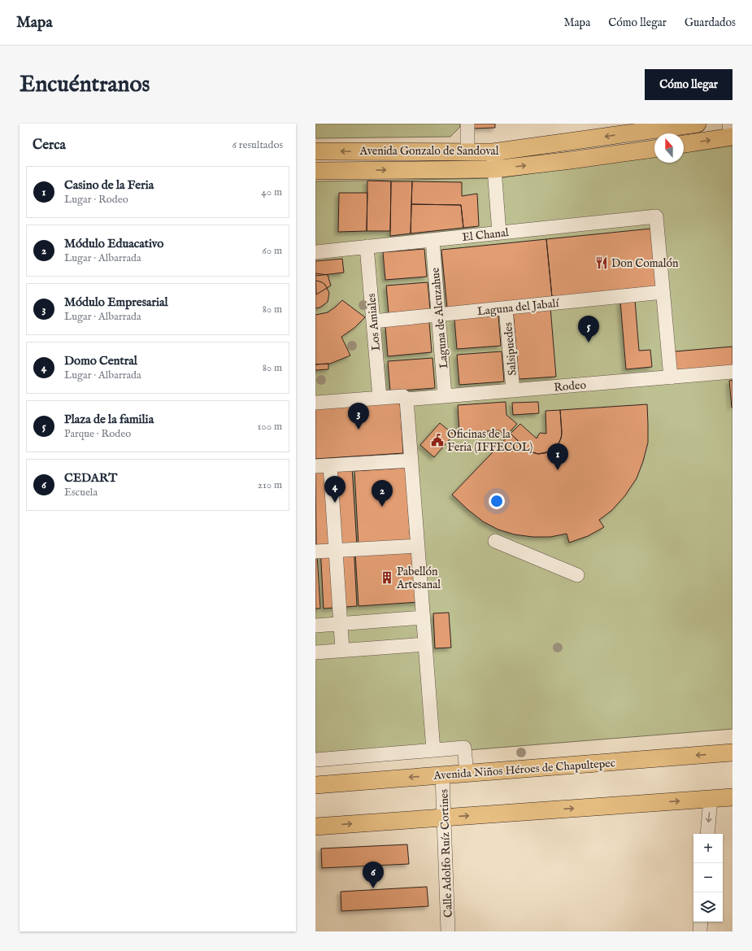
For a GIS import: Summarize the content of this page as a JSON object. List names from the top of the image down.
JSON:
{
  "streets": {
    "main road": ["Avenida Gonzalo de Sandoval", "Avenida Niños Héroes de Chapultepec"],
    "street": [
      "El Chanal",
      "Laguna del Jabalí",
      "Laguna de Alcuzahue",
      "Los Amiales",
      "Salsipuedes",
      "Rodeo",
      "Calle Adolfo Ruíz Cortines"
    ]
  },
  "crossings": [
    ["El Chanal", "Laguna del Jabalí"],
    ["El Chanal", "Laguna de Alcuzahue"],
    ["El Chanal", "Los Amiales"],
    ["Laguna del Jabalí", "Laguna de Alcuzahue"],
    ["Laguna del Jabalí", "Los Amiales"],
    ["Laguna del Jabalí", "Salsipuedes"],
    ["Laguna de Alcuzahue", "Rodeo"],
    ["Los Amiales", "Rodeo"],
    ["Salsipuedes", "Rodeo"],
    ["Avenida Niños Héroes de Chapultepec", "Calle Adolfo Ruíz Cortines"]
  ],
  "places": {
    "restaurant": ["Don Comalón"],
    "public building": ["Oficinas de la Feria (IFFECOL)"],
    "building": ["Pabellón Artesanal"]
  },
  "north": "top",
  "page": {
    "header": "Mapa",
    "nav": ["Mapa", "Cómo llegar", "Guardados"],
    "buttons": "Cómo llegar",
    "title": "Encuéntranos",
    "heading": ["Cerca", "6 resultados"],
    "list": [
      {
        "mark": "1",
        "name": "Casino de la Feria",
        "note": "Lugar · Rodeo",
        "value": "40 m"
      },
      {
        "mark": "2",
        "name": "Módulo Eduacativo",
        "note": "Lugar · Albarrada",
        "value": "60 m"
      },
      {
        "mark": "3",
        "name": "Módulo Empresarial",
        "note": "Lugar · Albarrada",
        "value": "80 m"
      },
      {
        "mark": "4",
        "name": "Domo Central",
        "note": "Lugar · Albarrada",
        "value": "80 m"
      },
      {
        "mark": "5",
        "name": "Plaza de la familia",
        "note": "Parque · Rodeo",
        "value": "100 m"
      },
      {
        "mark": "6",
        "name": "CEDART",
        "note": "Escuela",
        "value": "210 m"
      }
    ],
    "pins": [
      "5",
      "3",
      "1",
      "4",
      "2",
      "6"
    ],
    "map_buttons": ["+", "−"]
  }
}
